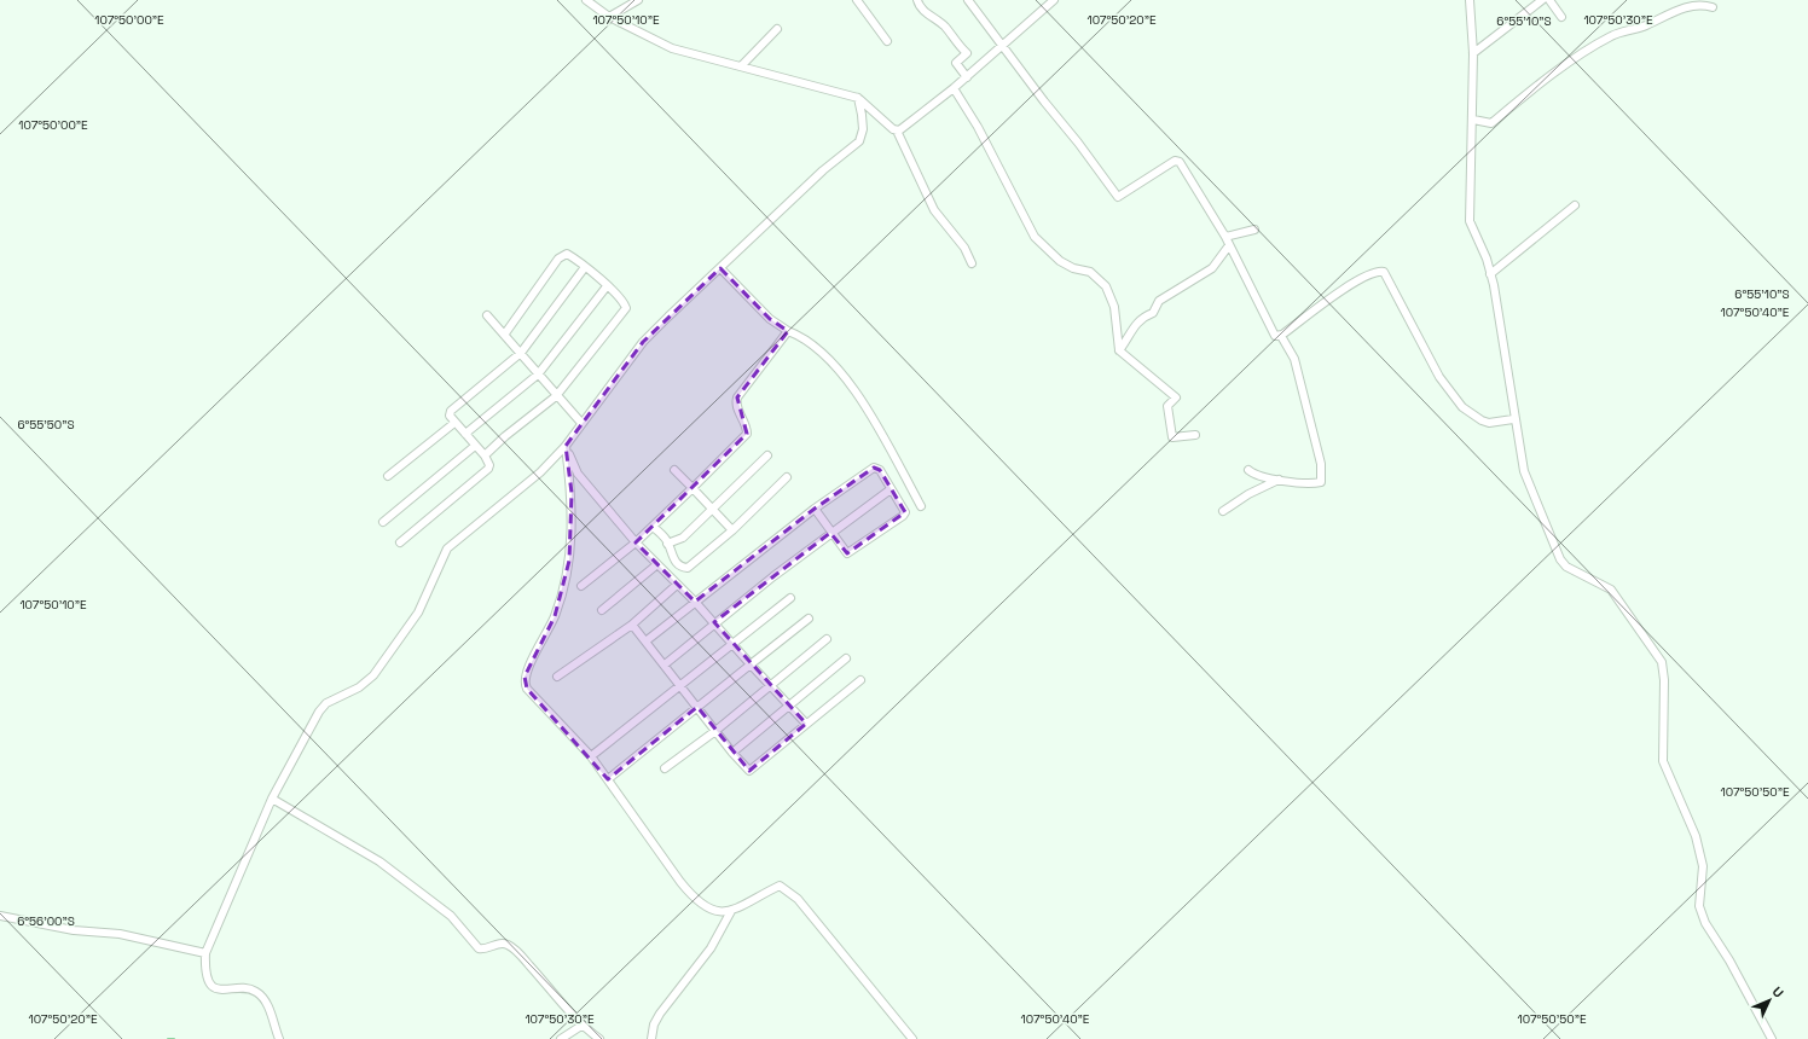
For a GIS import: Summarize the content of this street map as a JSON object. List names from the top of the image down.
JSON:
{
  "north": "top right",
  "coordinates": [
    "107°50'00\"E",
    "107°50'10\"E",
    "107°50'20\"E",
    "107°50'30\"E",
    "6°55'10\"S",
    "107°50'40\"E",
    "6°55'50\"S",
    "107°50'50\"E",
    "6°56'00\"S"
  ]
}
